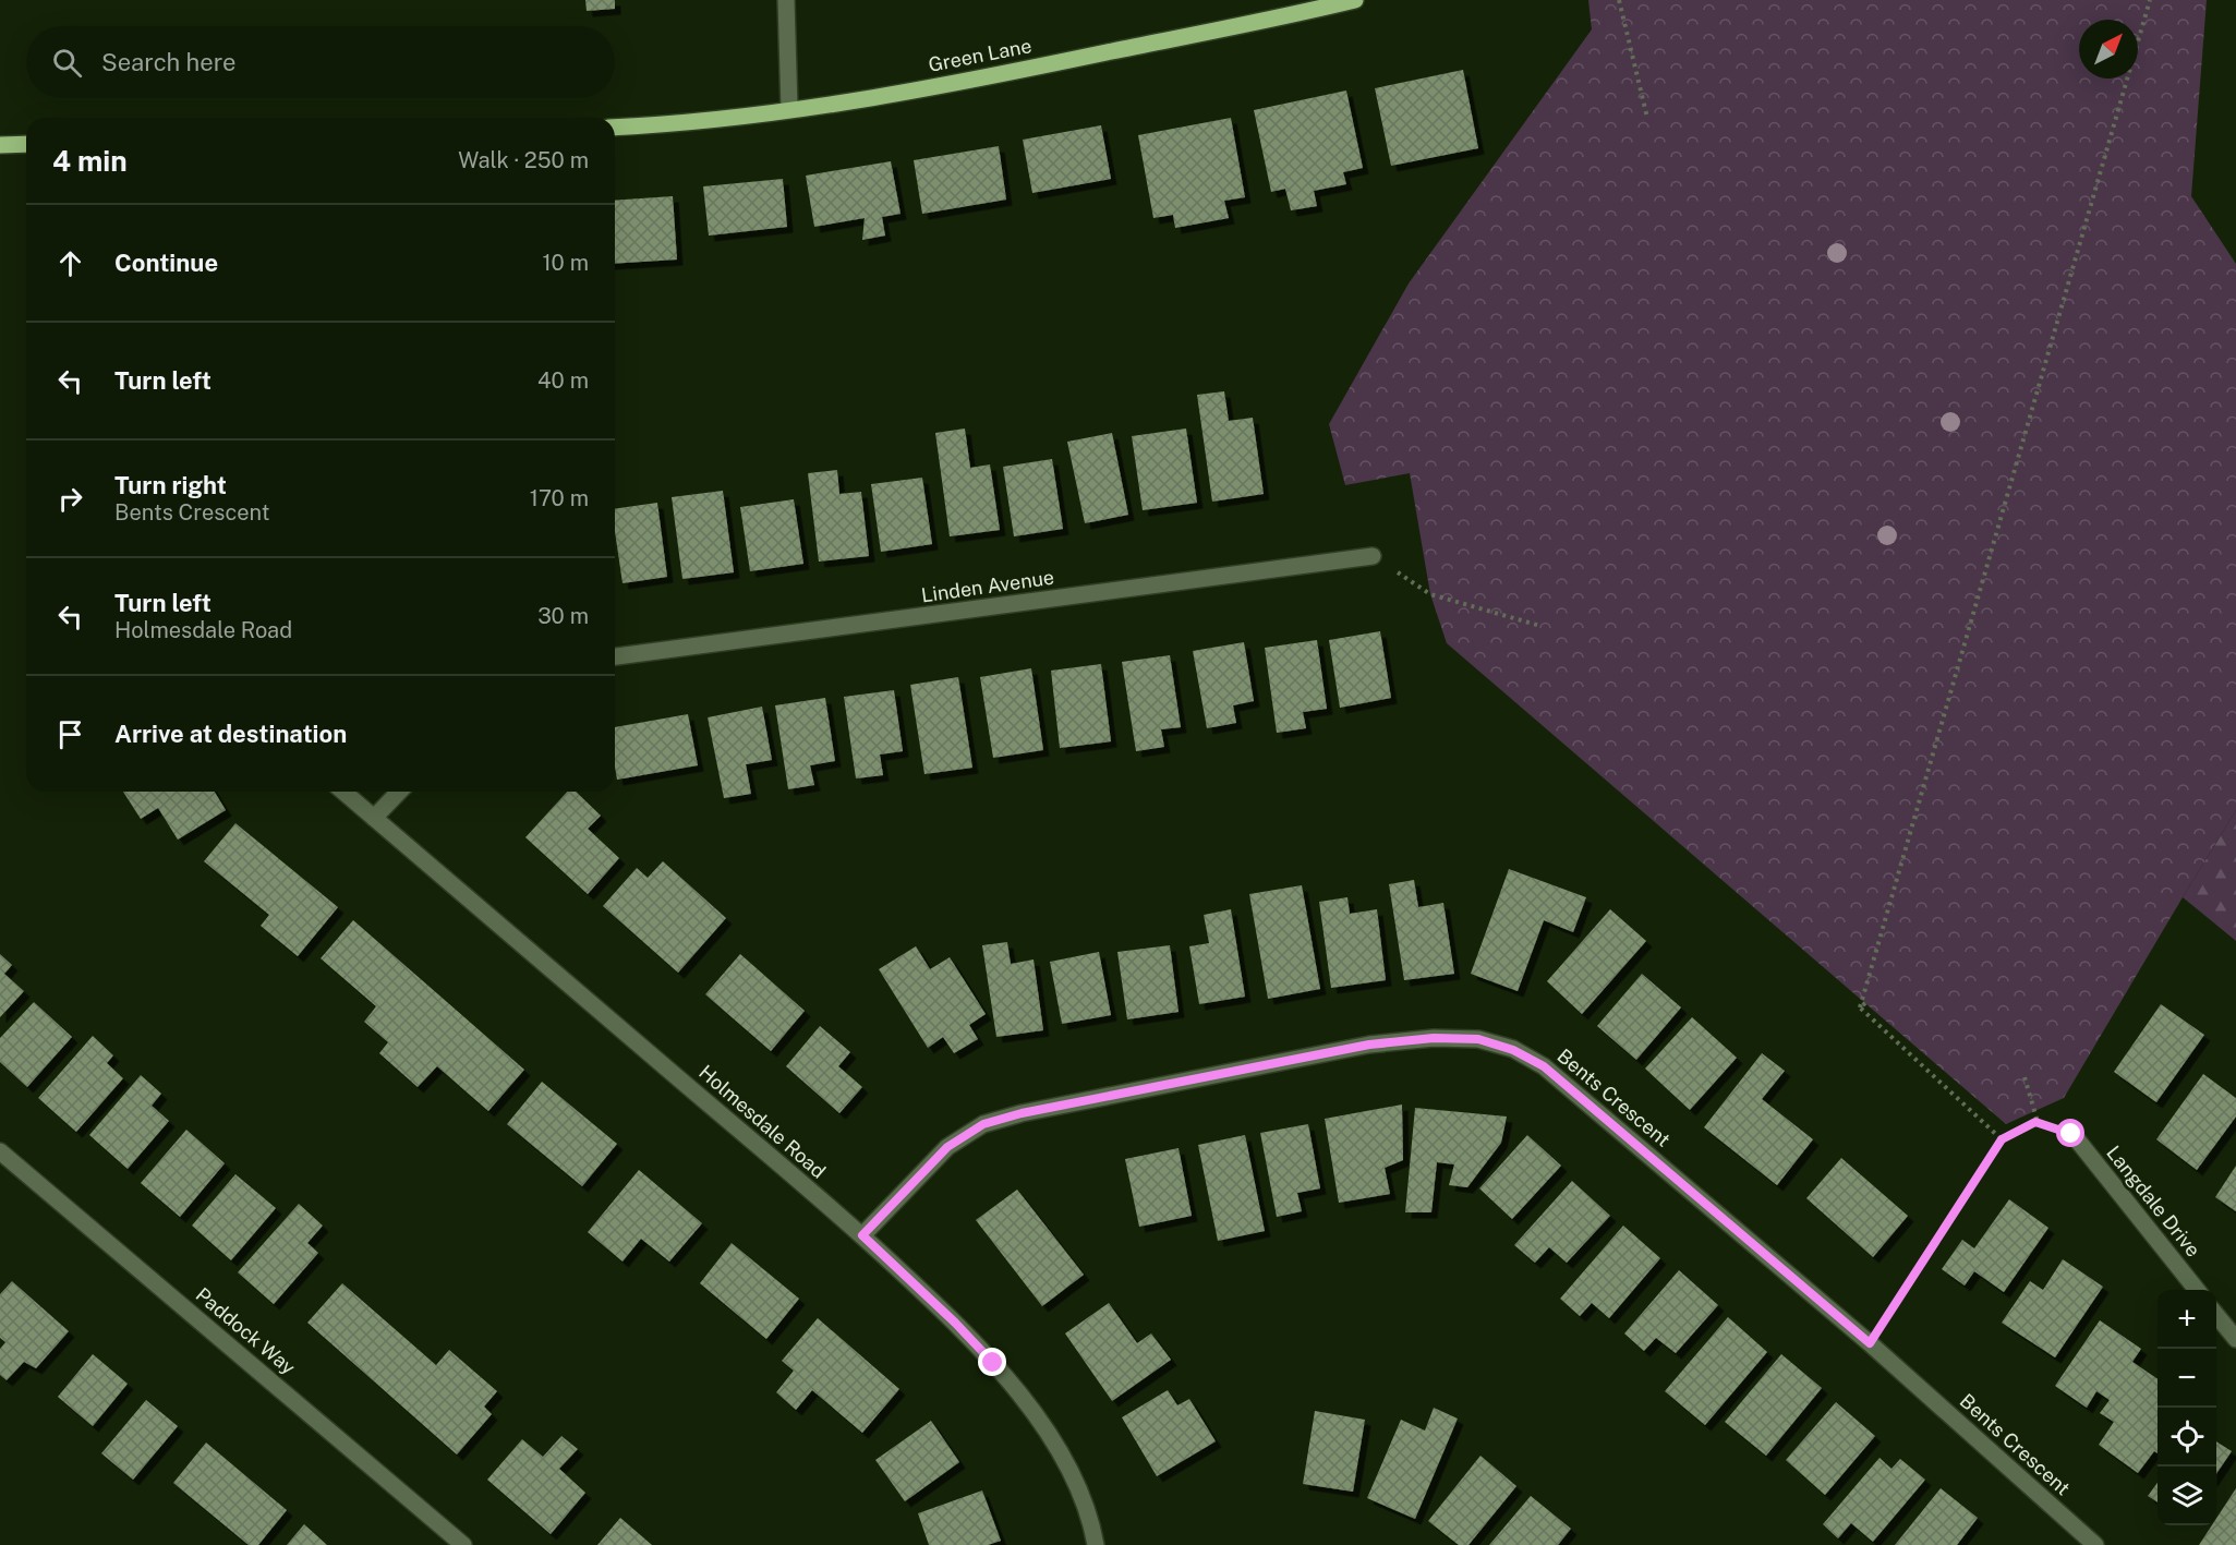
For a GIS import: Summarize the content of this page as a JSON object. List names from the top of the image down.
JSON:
{
  "streets": {
    "main road": ["Green Lane"],
    "street": [
      "Linden Avenue",
      "Bents Crescent",
      "Holmesdale Road",
      "Langdale Drive",
      "Paddock Way"
    ]
  },
  "crossings": [
    ["Bents Crescent", "Holmesdale Road"]
  ],
  "north": "top right",
  "page": {
    "search": "Search here",
    "heading": ["4 min", "Walk · 250 m"],
    "list": [
      ["Continue", "10 m"],
      ["Turn left", "40 m"],
      ["Turn right", "Bents Crescent", "170 m"],
      ["Turn left", "Holmesdale Road", "30 m"],
      "Arrive at destination"
    ],
    "map_buttons": ["+", "−"]
  }
}
